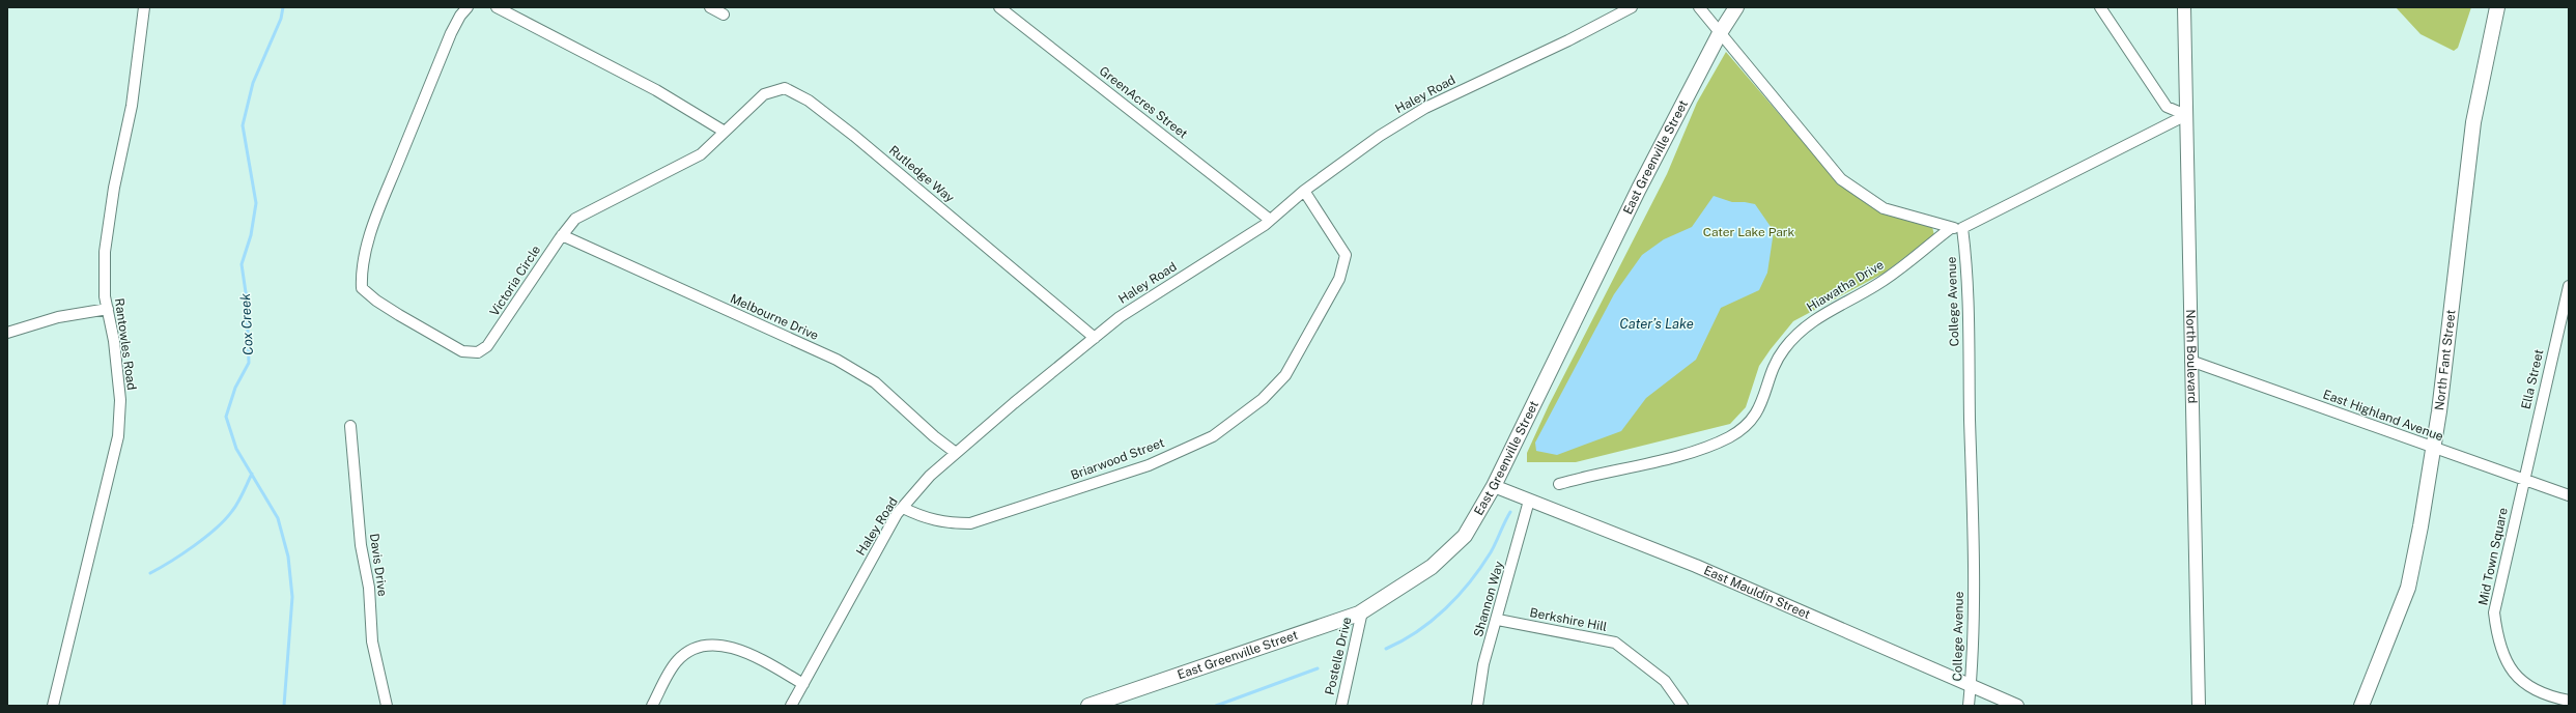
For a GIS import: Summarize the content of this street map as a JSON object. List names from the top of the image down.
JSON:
{
  "streets": {
    "main road": ["East Greenville Street", "North Fant Street"],
    "street": [
      "Haley Road",
      "GreenAcres Street",
      "Rutledge Way",
      "Victoria Circle",
      "Hiawatha Drive",
      "College Avenue",
      "Melbourne Drive",
      "Rantowles Road",
      "North Boulevard",
      "Ella Street",
      "East Highland Avenue",
      "Briarwood Street",
      "Mid Town Square",
      "Davis Drive",
      "East Mauldin Street",
      "Shannon Way",
      "Berkshire Hill",
      "Postelle Drive"
    ]
  },
  "crossings": [
    ["Haley Road", "GreenAcres Street"],
    ["Haley Road", "Rutledge Way"],
    ["Haley Road", "Melbourne Drive"],
    ["Haley Road", "Briarwood Street"],
    ["East Greenville Street", "East Mauldin Street"],
    ["East Greenville Street", "Postelle Drive"],
    ["Rutledge Way", "Victoria Circle"],
    ["Victoria Circle", "Melbourne Drive"],
    ["College Avenue", "East Mauldin Street"],
    ["North Boulevard", "East Highland Avenue"],
    ["North Fant Street", "East Highland Avenue"],
    ["Ella Street", "East Highland Avenue"],
    ["Ella Street", "Mid Town Square"],
    ["East Highland Avenue", "Mid Town Square"],
    ["East Mauldin Street", "Shannon Way"],
    ["Shannon Way", "Berkshire Hill"]
  ],
  "water": ["Cater’s Lake", "Cox Creek"],
  "parks": ["Cater Lake Park"]
}
